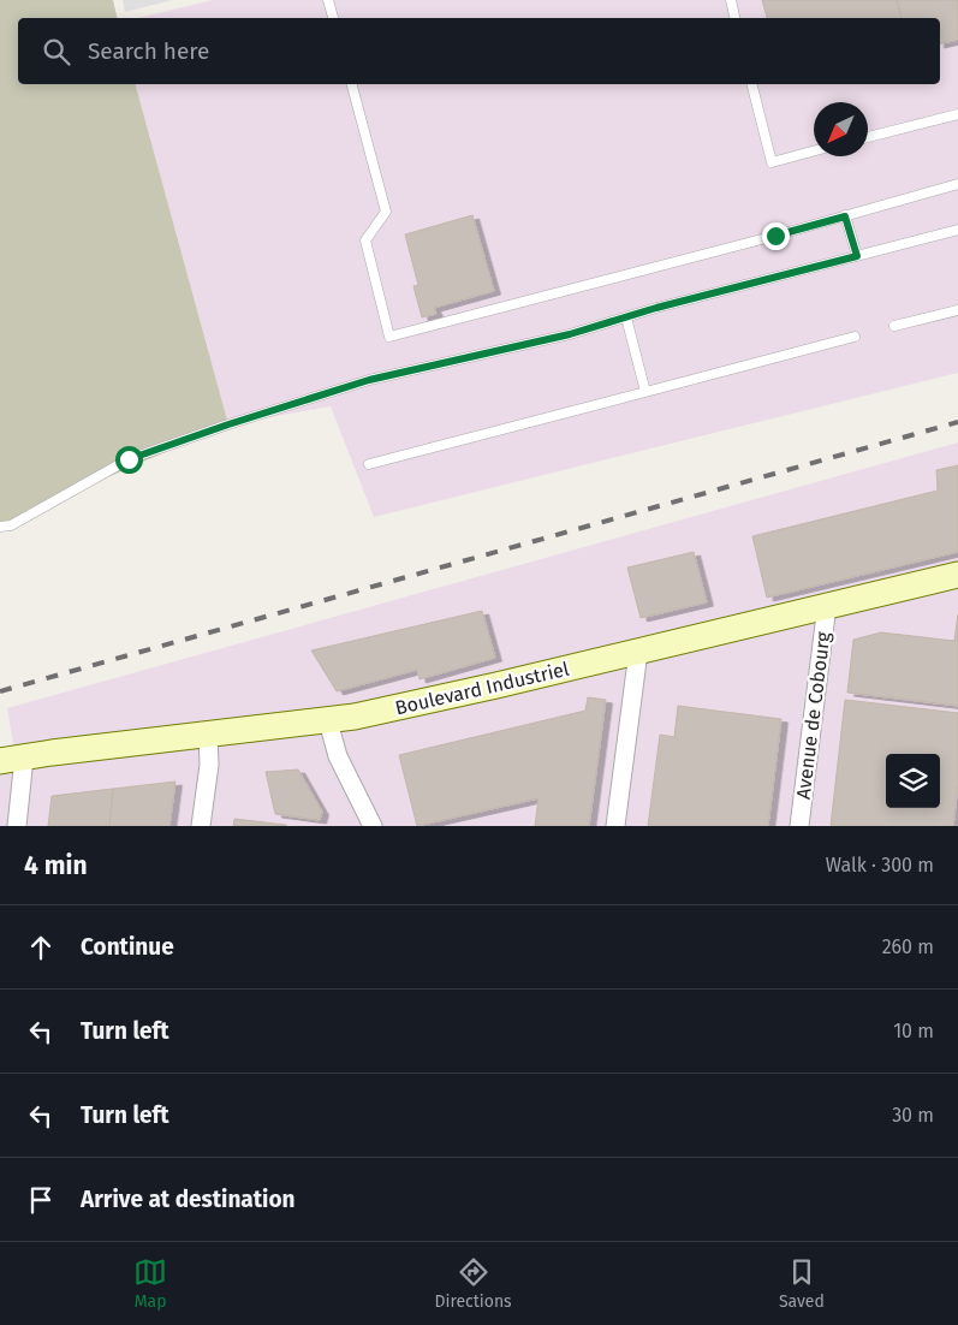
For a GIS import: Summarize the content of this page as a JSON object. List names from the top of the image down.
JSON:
{
  "streets": {
    "street": ["Boulevard Industriel", "Avenue de Cobourg"]
  },
  "crossings": [
    ["Boulevard Industriel", "Avenue de Cobourg"]
  ],
  "north": "bottom left",
  "page": {
    "search": "Search here",
    "heading": ["4 min", "Walk · 300 m"],
    "list": [
      ["Continue", "260 m"],
      ["Turn left", "10 m"],
      ["Turn left", "30 m"],
      "Arrive at destination"
    ],
    "nav": ["Map", "Directions", "Saved"]
  }
}
